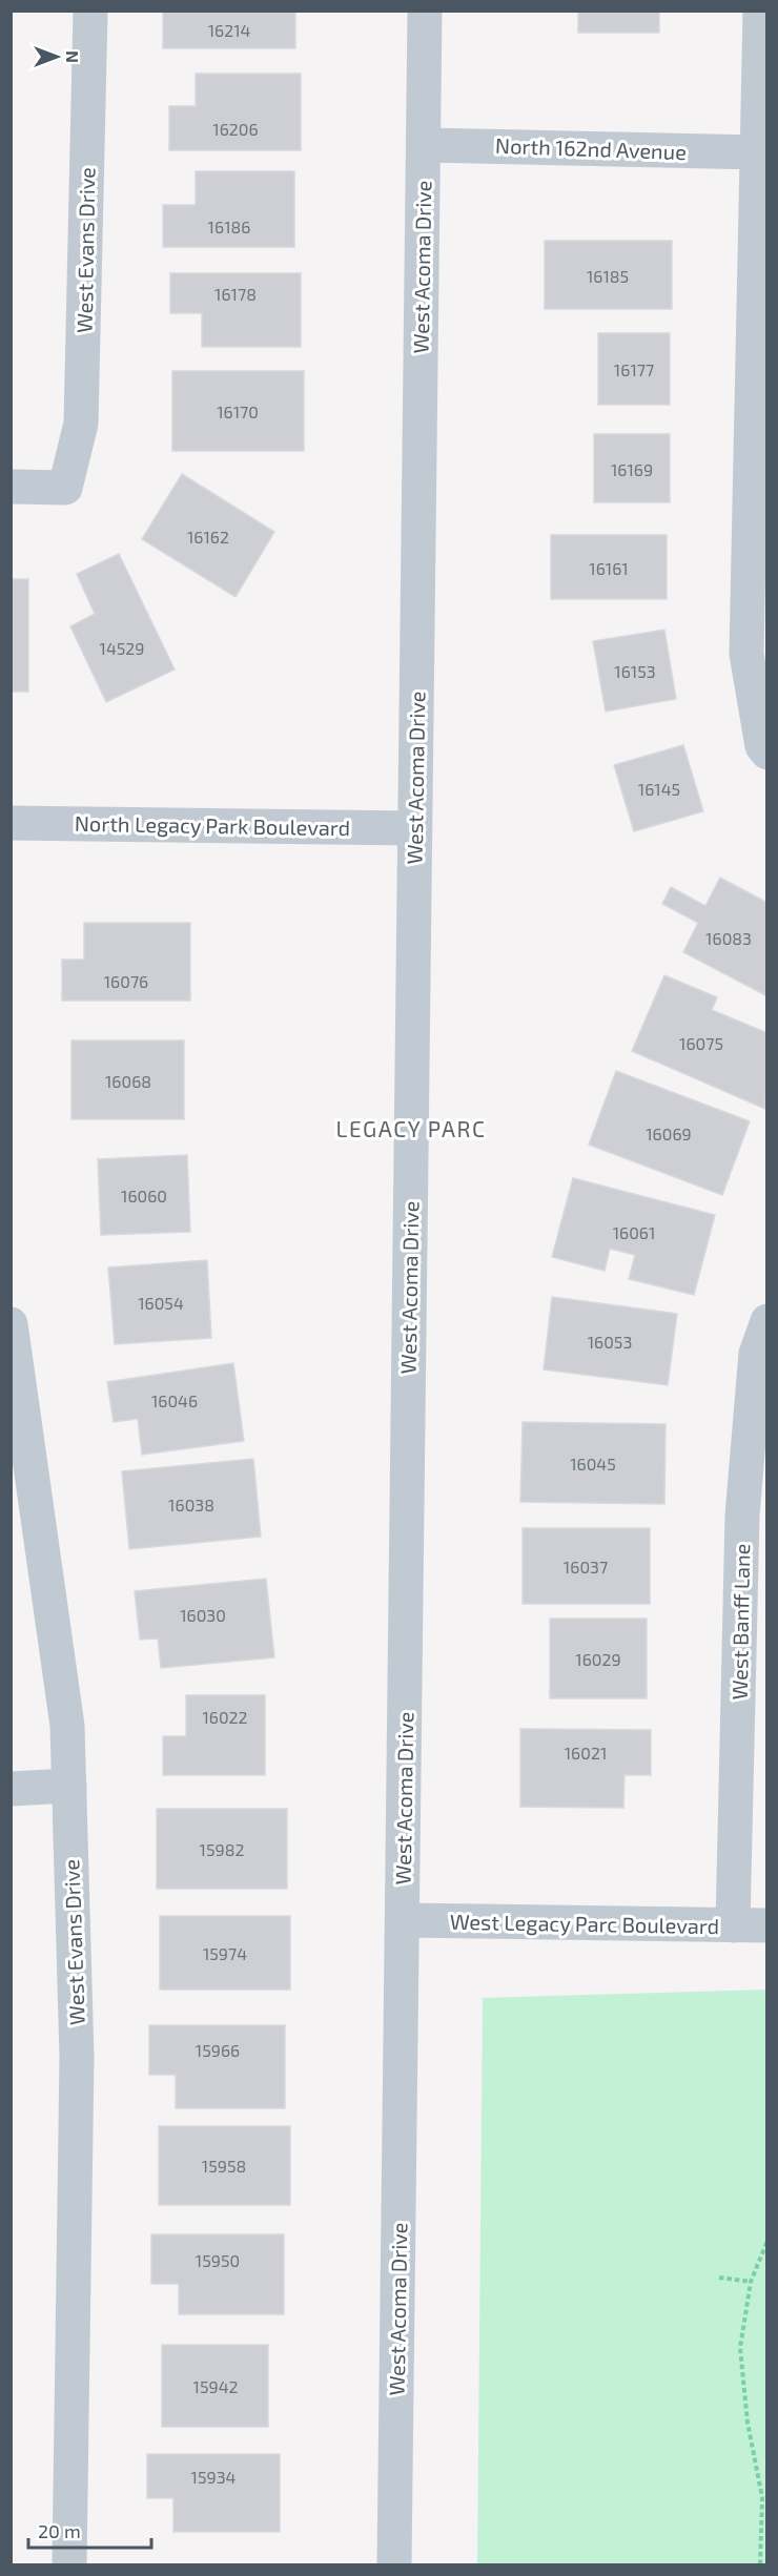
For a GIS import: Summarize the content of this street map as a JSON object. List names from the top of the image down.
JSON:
{
  "streets": {
    "street": [
      "North 162nd Avenue",
      "West Evans Drive",
      "West Acoma Drive",
      "North Legacy Park Boulevard",
      "West Banff Lane",
      "West Legacy Parc Boulevard"
    ]
  },
  "crossings": [
    ["North 162nd Avenue", "West Acoma Drive"],
    ["West Acoma Drive", "North Legacy Park Boulevard"],
    ["West Acoma Drive", "West Legacy Parc Boulevard"],
    ["West Banff Lane", "West Legacy Parc Boulevard"]
  ],
  "districts": ["LEGACY PARC"],
  "house_numbers": [
    "16214",
    "16206",
    "16186",
    "16185",
    "16178",
    "16177",
    "16170",
    "16169",
    "16162",
    "16161",
    "14529",
    "16153",
    "16145",
    "16083",
    "16076",
    "16075",
    "16068",
    "16069",
    "16060",
    "16061",
    "16054",
    "16053",
    "16046",
    "16045",
    "16038",
    "16037",
    "16030",
    "16029",
    "16022",
    "16021",
    "15982",
    "15974",
    "15966",
    "15958",
    "15950",
    "15942",
    "15934"
  ],
  "scale_bar": "20 m",
  "north": "right"
}
